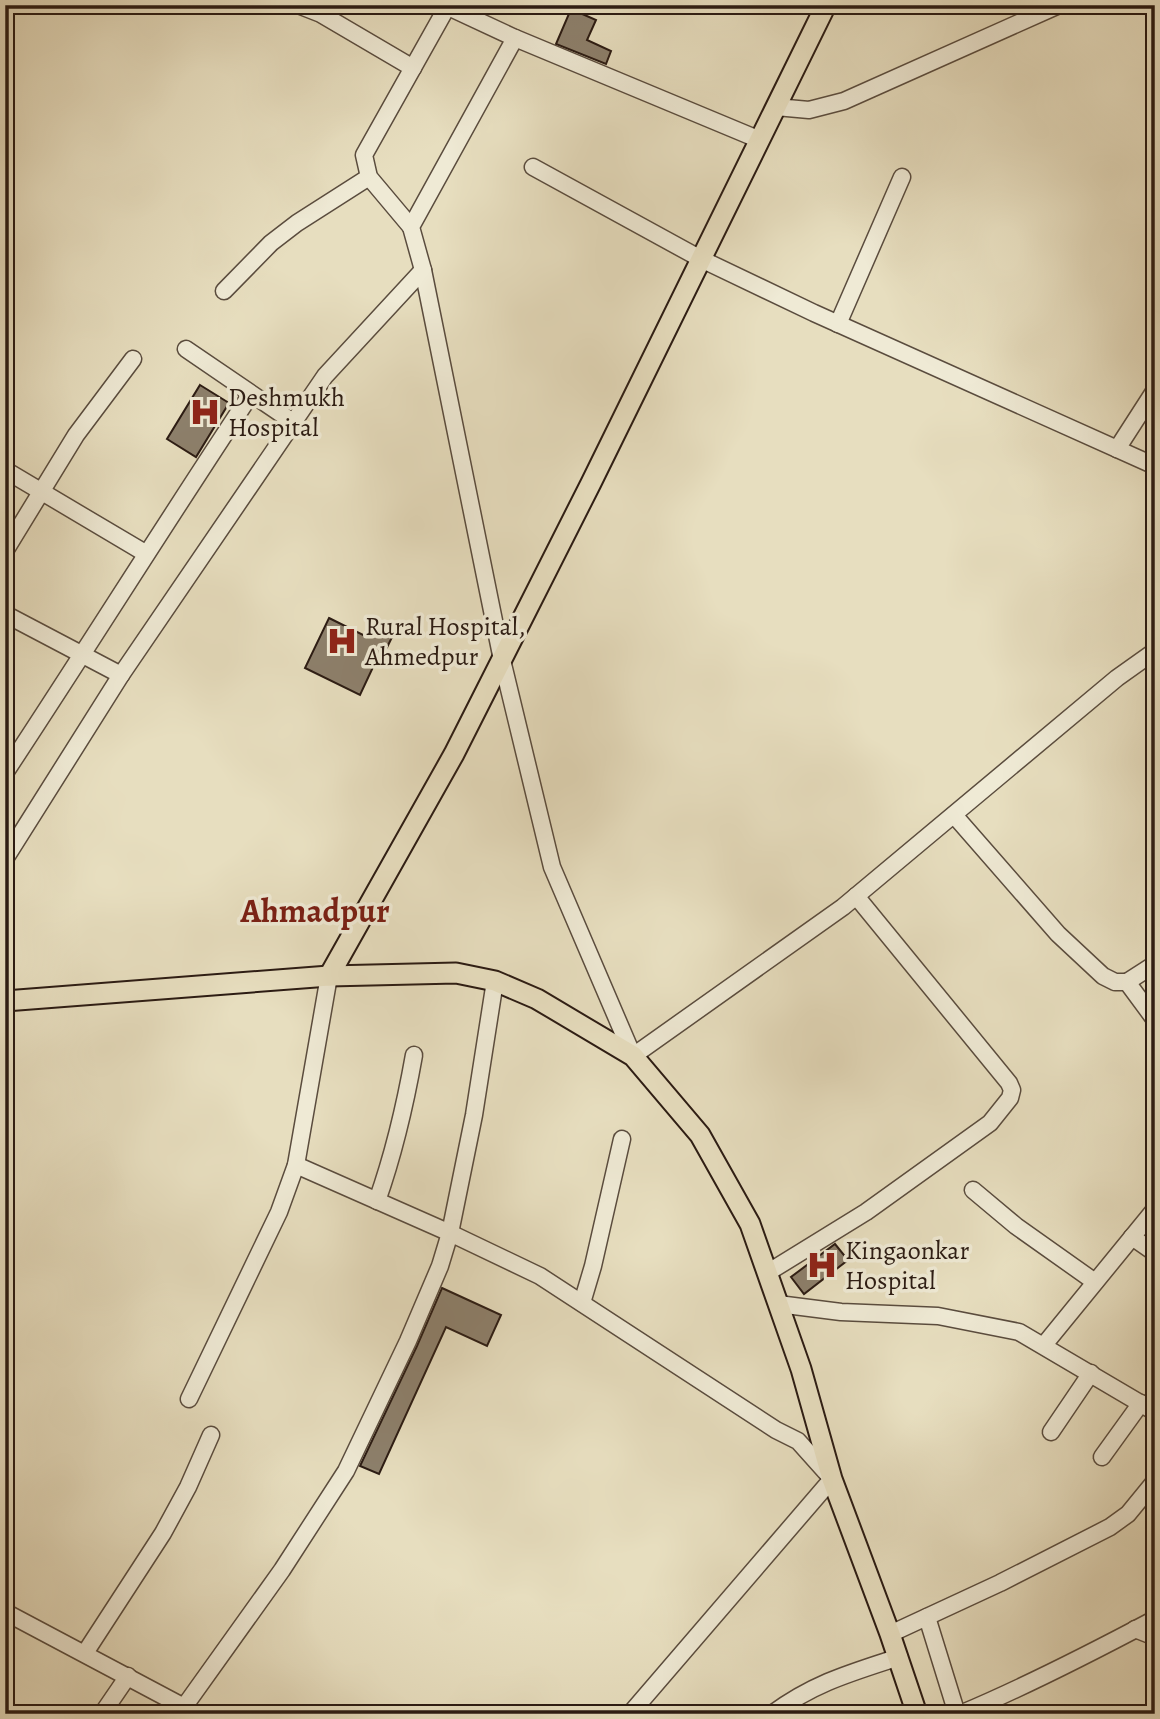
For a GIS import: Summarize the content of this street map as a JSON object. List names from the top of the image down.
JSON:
{
  "districts": ["Ahmadpur"],
  "places": {
    "hospital": ["Deshmukh Hospital", "Rural Hospital, Ahmedpur", "Kingaonkar Hospital"]
  }
}
